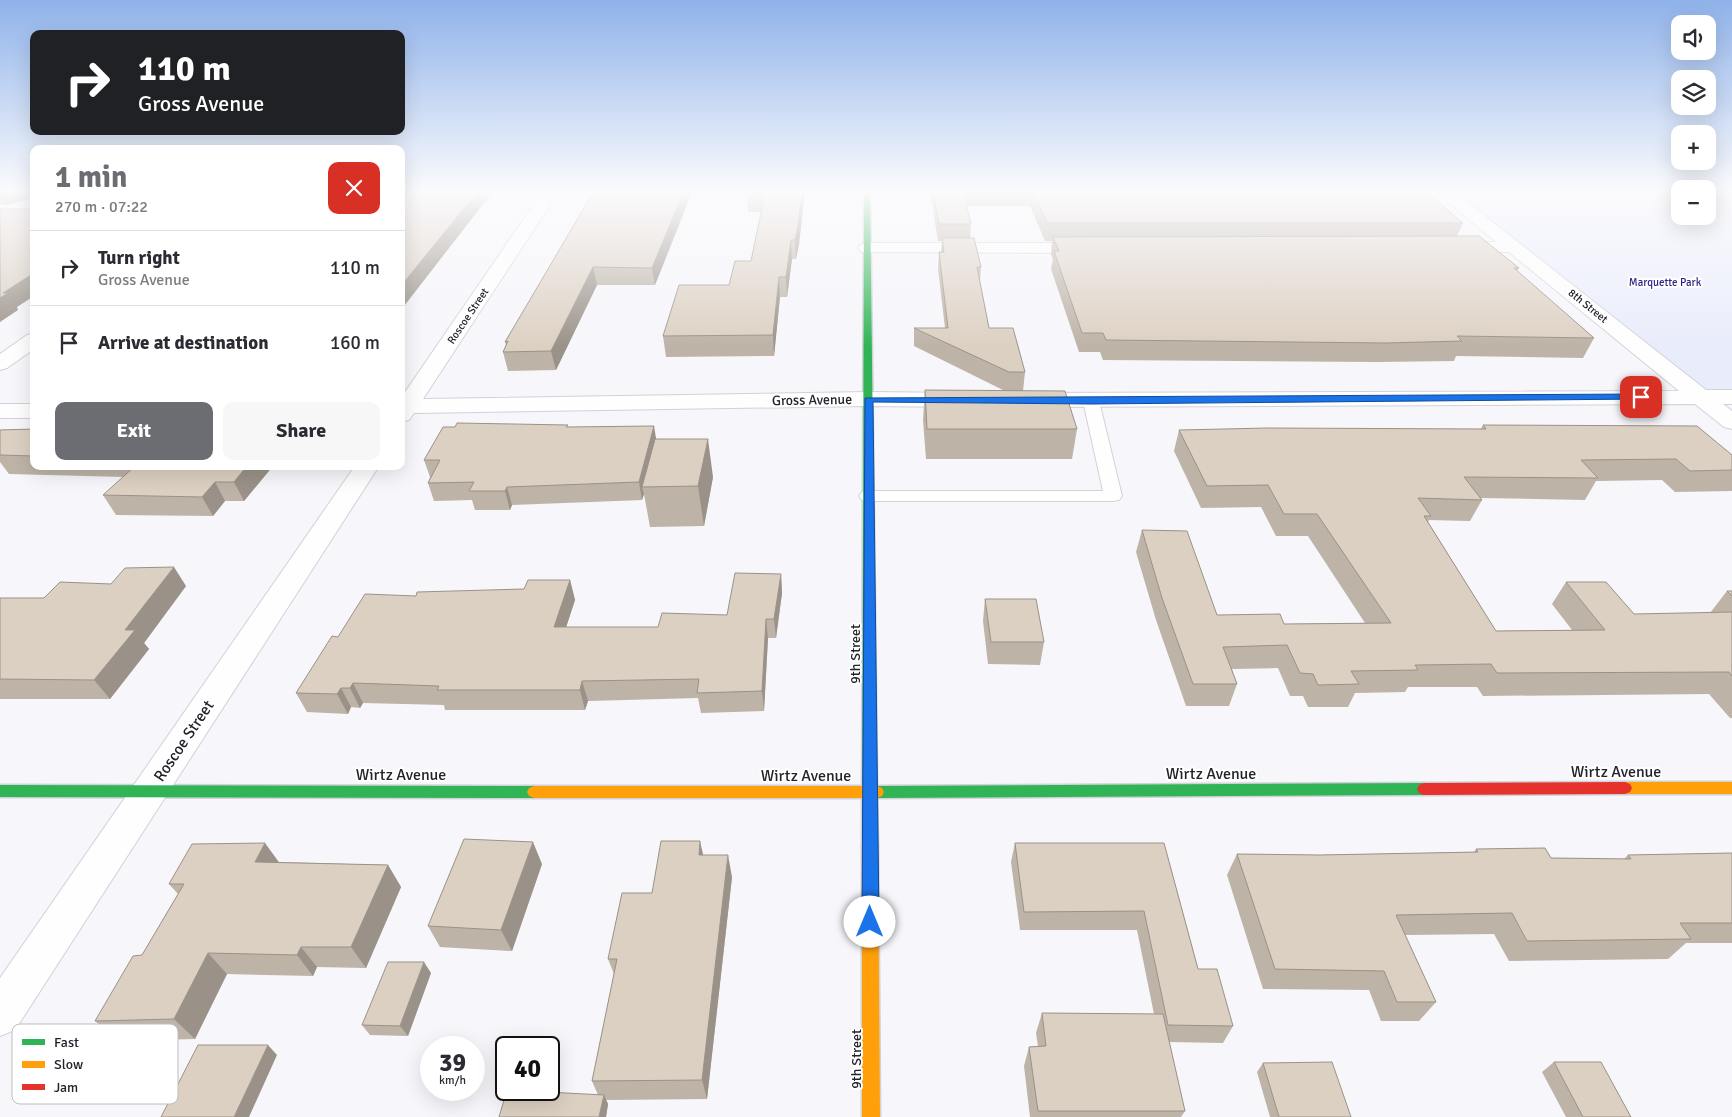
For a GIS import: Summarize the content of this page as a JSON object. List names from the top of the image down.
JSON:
{
  "streets": {
    "street": [
      "8th Street",
      "Roscoe Street",
      "Gross Avenue",
      "9th Street",
      "Wirtz Avenue"
    ]
  },
  "crossings": [
    ["Roscoe Street", "Wirtz Avenue"],
    ["Gross Avenue", "9th Street"],
    ["9th Street", "Wirtz Avenue"]
  ],
  "parks": ["Marquette Park"],
  "legend": ["Fast", "Slow", "Jam"],
  "page": {
    "map_buttons": ["+", "−"],
    "turn": ["110 m", "Gross Avenue"],
    "heading": ["1 min", "270 m · 07:22"],
    "list": [
      {
        "name": "Turn right",
        "note": "Gross Avenue",
        "value": "110 m"
      },
      {
        "name": "Arrive at destination",
        "value": "160 m"
      }
    ],
    "buttons": ["Exit", "Share"],
    "speed": "39 km/h",
    "limit": "40"
  }
}
